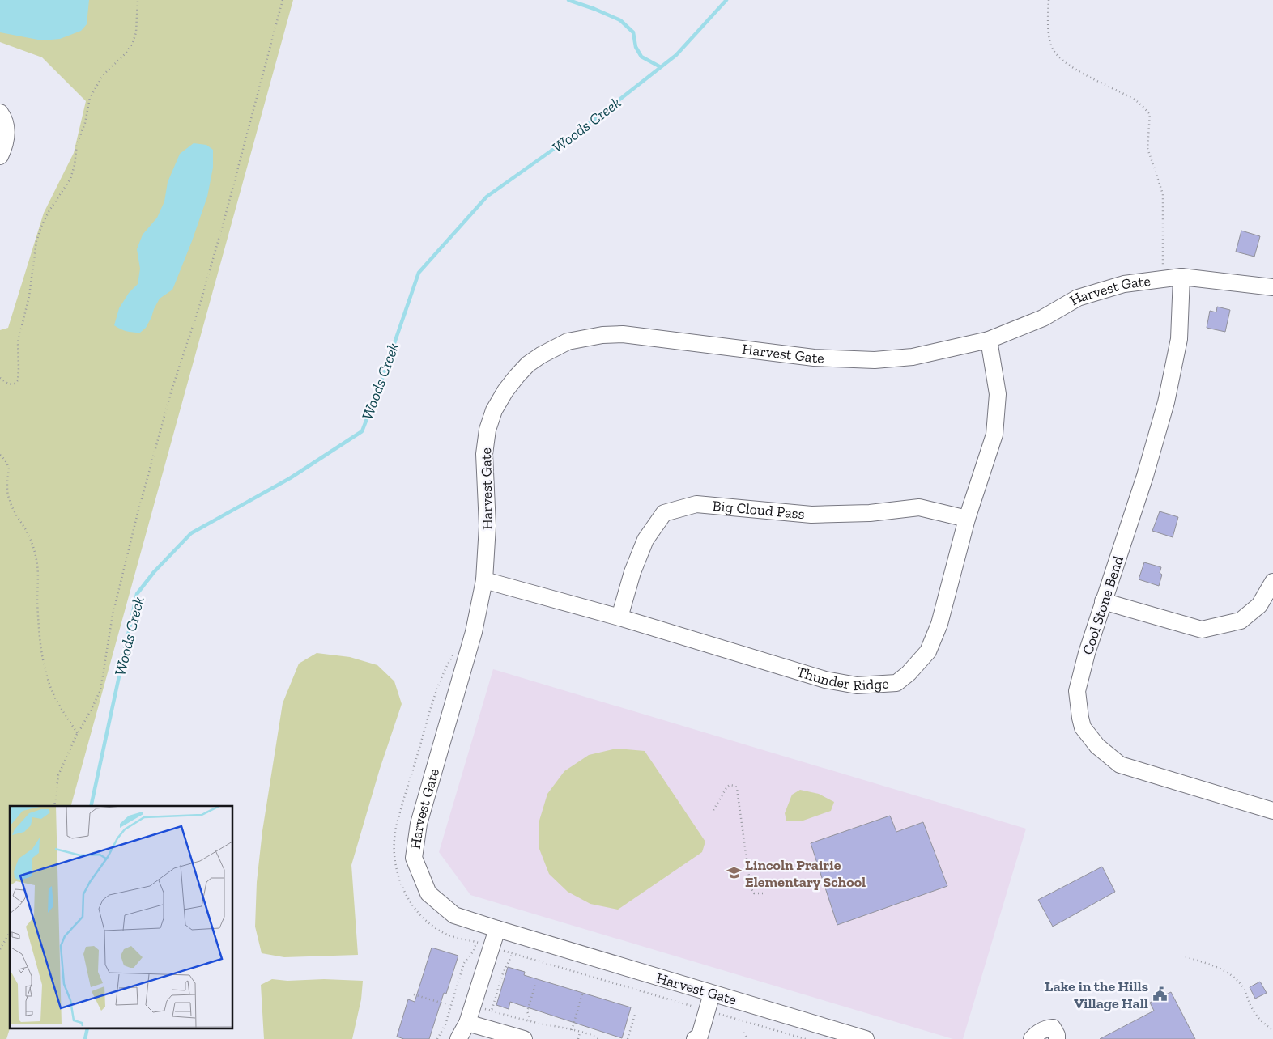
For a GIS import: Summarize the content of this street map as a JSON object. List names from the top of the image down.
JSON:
{
  "streets": {
    "street": [
      "Harvest Gate",
      "Big Cloud Pass",
      "Cool Stone Bend",
      "Thunder Ridge"
    ]
  },
  "crossings": [
    ["Harvest Gate", "Cool Stone Bend"],
    ["Harvest Gate", "Thunder Ridge"],
    ["Big Cloud Pass", "Thunder Ridge"]
  ],
  "water": ["Woods Creek"],
  "places": {
    "school or university": ["Lincoln Prairie Elementary School"],
    "public building": ["Lake in the Hills Village Hall"]
  }
}
